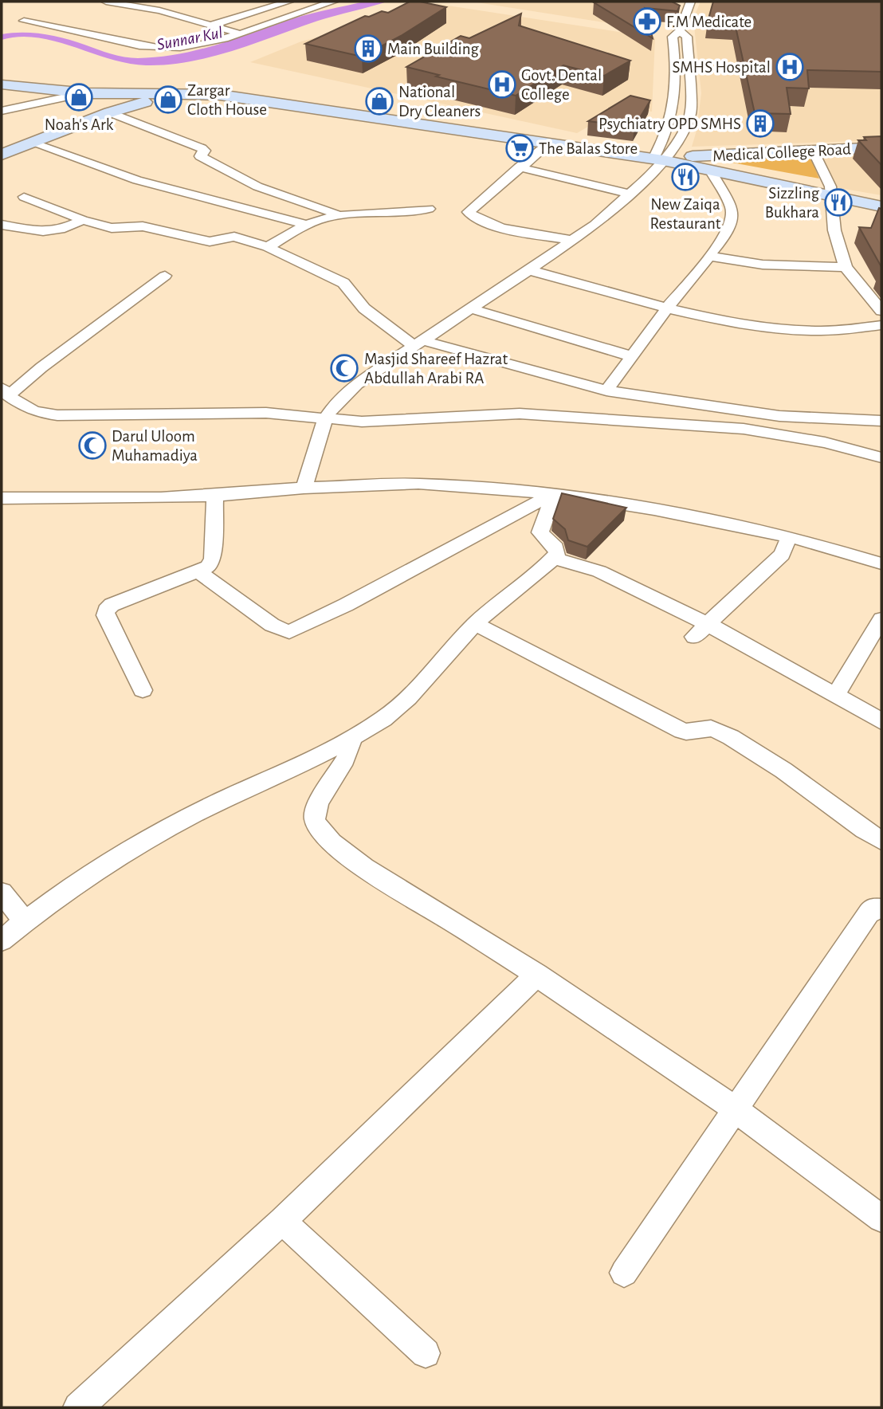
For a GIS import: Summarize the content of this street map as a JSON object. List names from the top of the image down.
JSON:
{
  "streets": {
    "main road": ["Medical College Road"]
  },
  "water": ["Sunnar Kul"],
  "places": {
    "pharmacy": ["F.M Medicate"],
    "building": ["Main Building", "Psychiatry OPD SMHS"],
    "hospital": ["SMHS Hospital", "Govt. Dental College"],
    "shop": ["Noah's Ark", "Zargar Cloth House", "National Dry Cleaners"],
    "supermarket": ["The Balas Store"],
    "restaurant": ["New Zaiqa Restaurant", "Sizzling Bukhara"],
    "mosque": ["Masjid Shareef Hazrat Abdullah Arabi RA", "Darul Uloom Muhamadiya"]
  }
}
